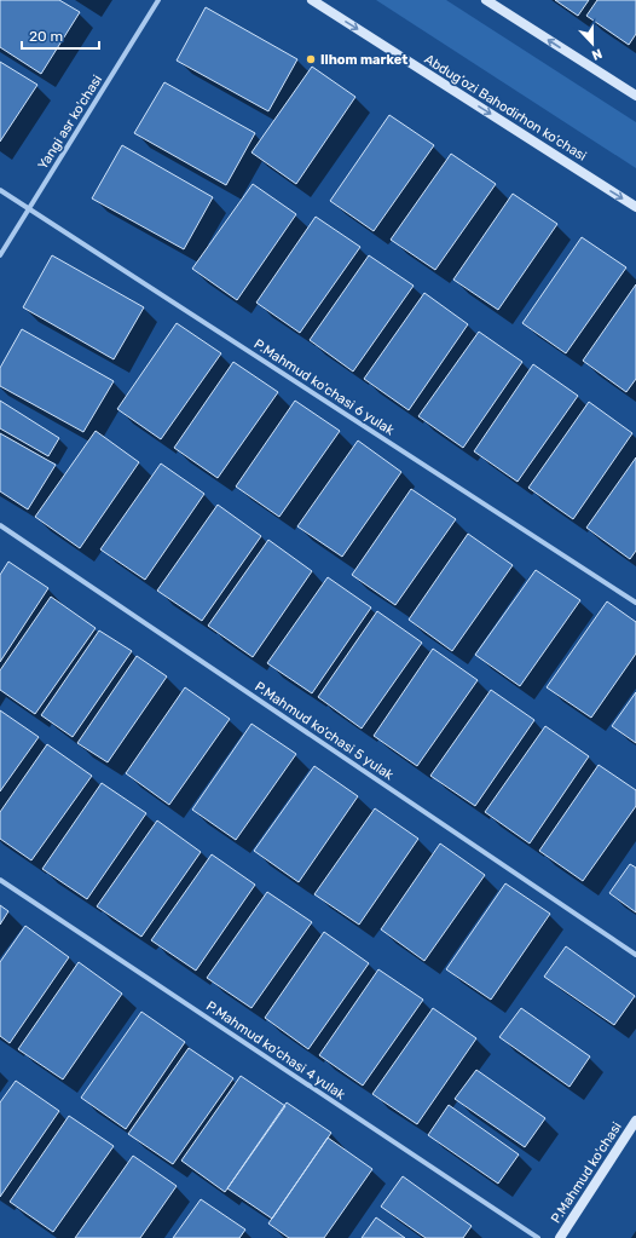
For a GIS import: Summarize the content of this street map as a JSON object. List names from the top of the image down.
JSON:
{
  "streets": {
    "main road": ["Abdug’ozi Bahodirhon ko’chasi", "P.Mahmud ko'chasi"],
    "street": [
      "Yangi asr ko'chasi",
      "P.Mahmud ko'chasi 6 yulak",
      "P.Mahmud ko'chasi 5 yulak",
      "P.Mahmud ko'chasi 4 yulak"
    ]
  },
  "crossings": [
    ["Yangi asr ko'chasi", "P.Mahmud ko'chasi 6 yulak"]
  ],
  "one_way": ["Abdug’ozi Bahodirhon ko’chasi"],
  "places": ["Ilhom market"],
  "scale_bar": "20 m",
  "north": "bottom"
}
